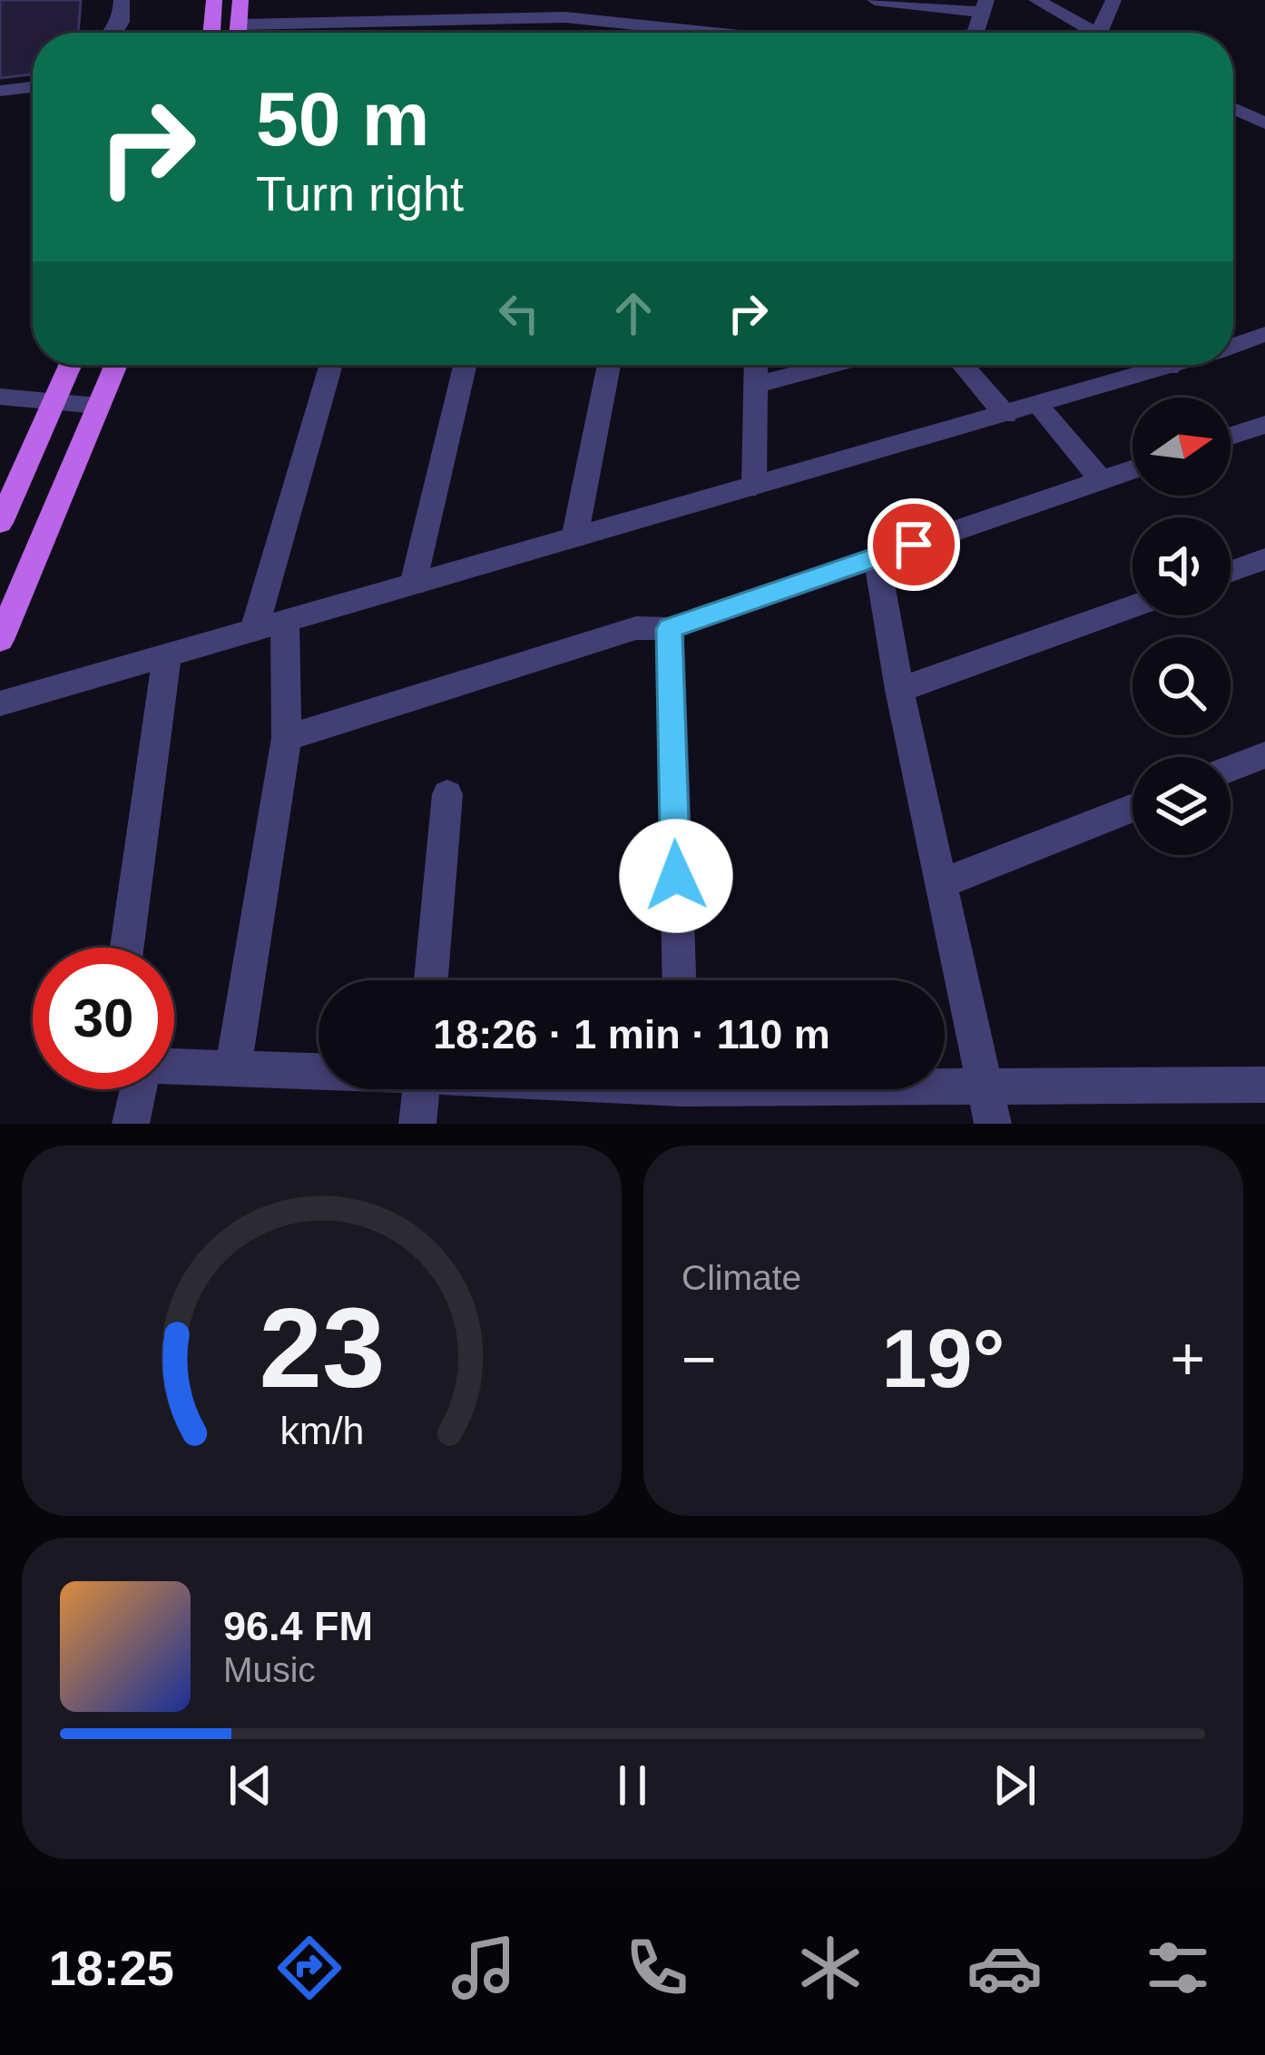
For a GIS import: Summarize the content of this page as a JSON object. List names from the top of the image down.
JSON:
{
  "north": "right",
  "page": {
    "turn": ["50 m", "Turn right"],
    "limit": "30",
    "trip": "18:26 · 1 min · 110 m",
    "tile": "Climate",
    "heat": ["−", "19°", "+"],
    "song": ["96.4 FM", "Music"],
    "tabs": "18:25",
    "gauge": ["23", "km/h"]
  }
}
